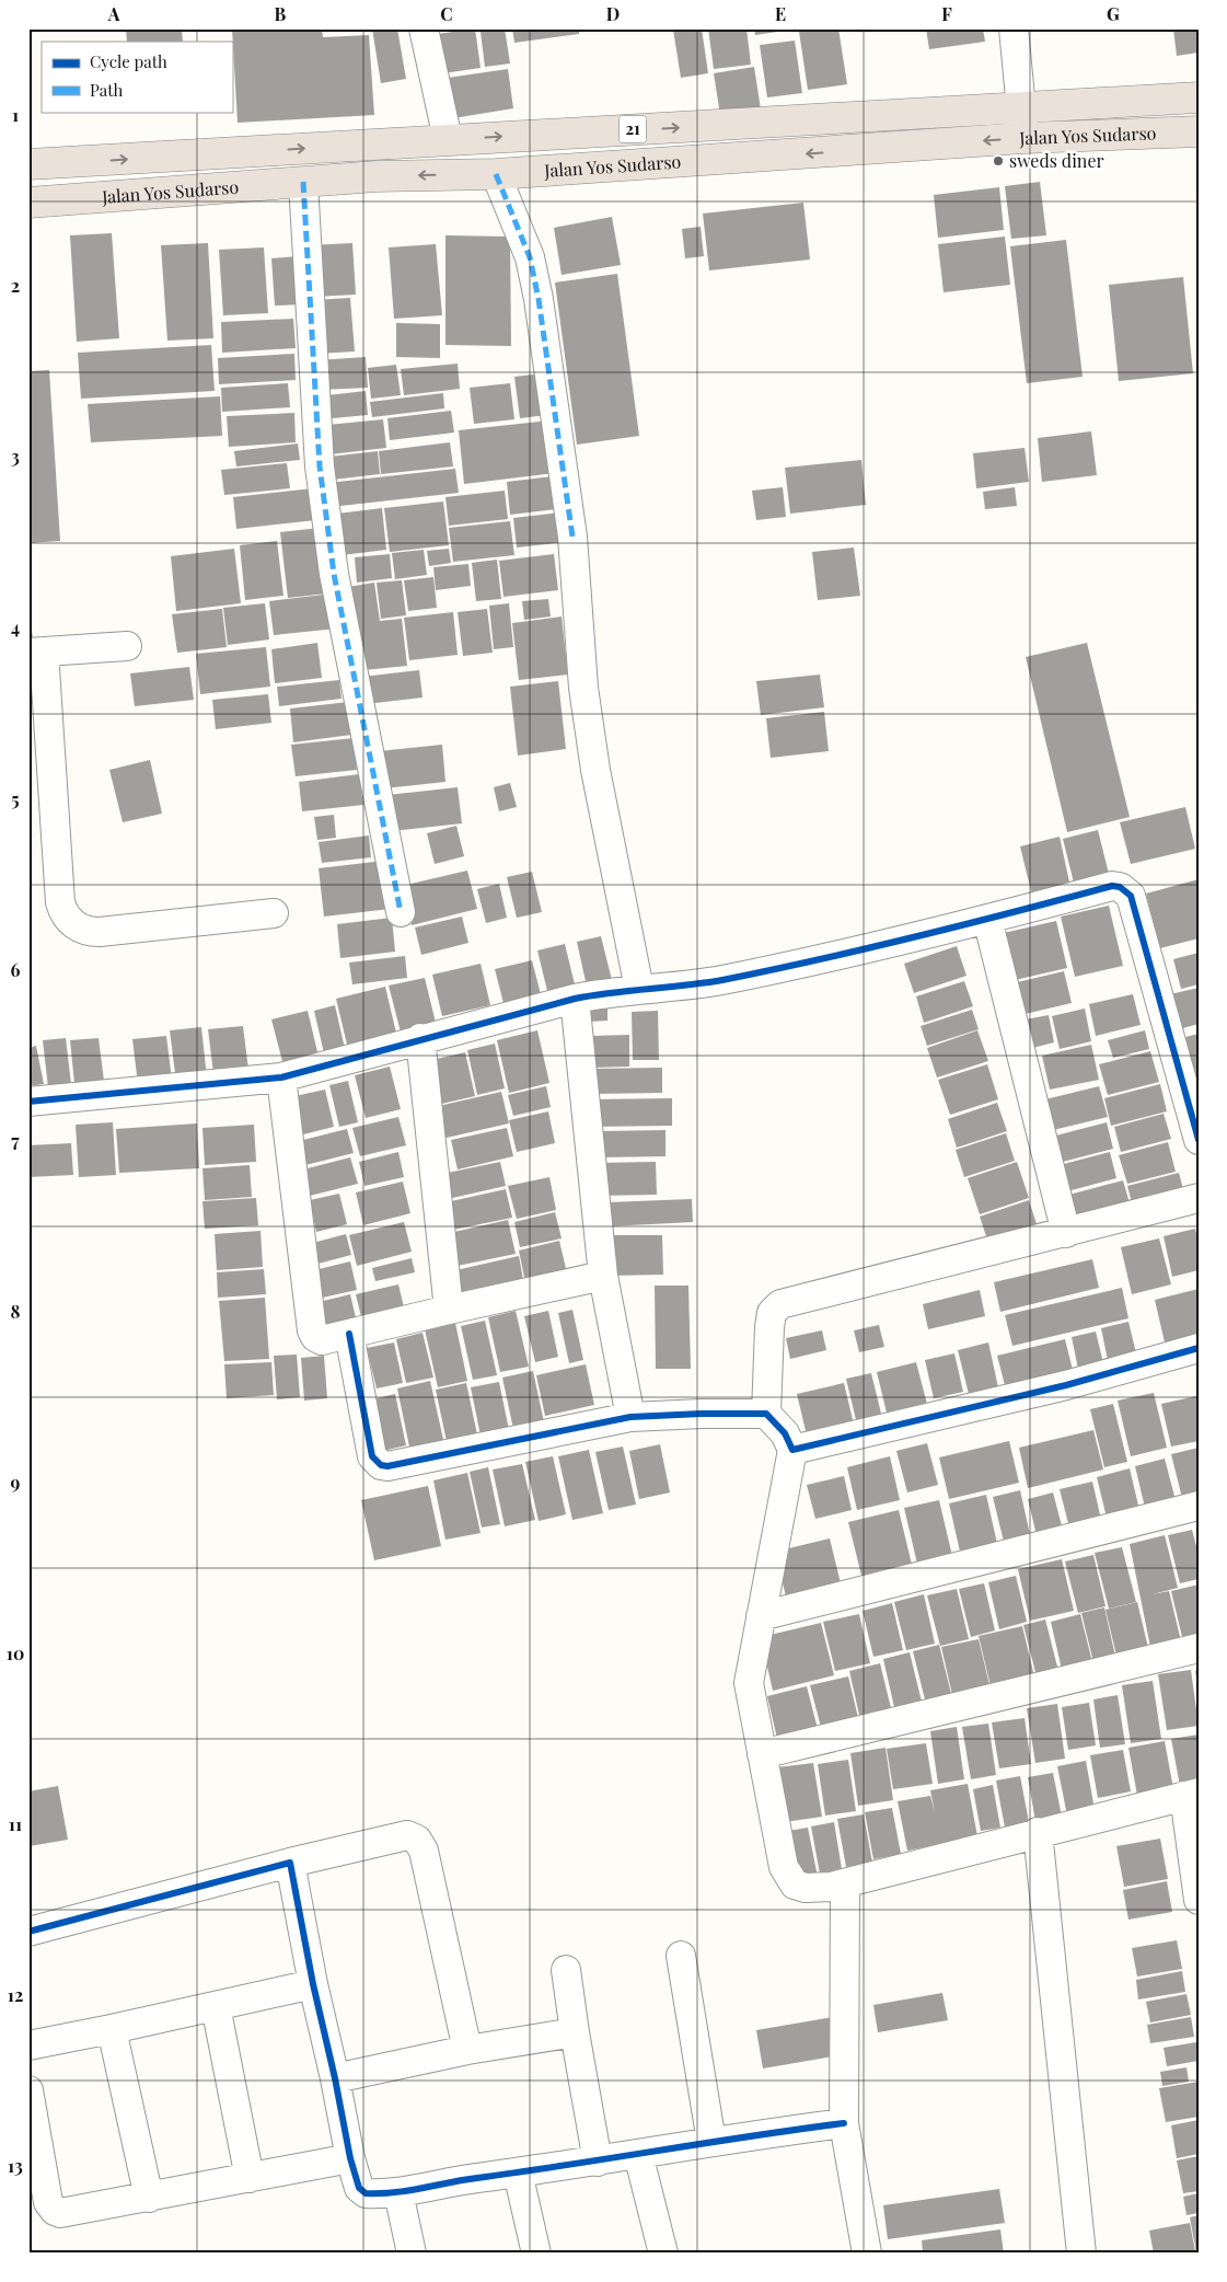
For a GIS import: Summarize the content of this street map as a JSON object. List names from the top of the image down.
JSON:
{
  "streets": {
    "highway": ["21", "Jalan Yos Sudarso"]
  },
  "places": ["sweds diner"],
  "legend": ["Cycle path", "Path"],
  "grid": {
    "columns": [
      "A",
      "B",
      "C",
      "D",
      "E",
      "F",
      "G"
    ],
    "rows": [
      "1",
      "2",
      "3",
      "4",
      "5",
      "6",
      "7",
      "8",
      "9",
      "10",
      "11",
      "12",
      "13"
    ]
  }
}
